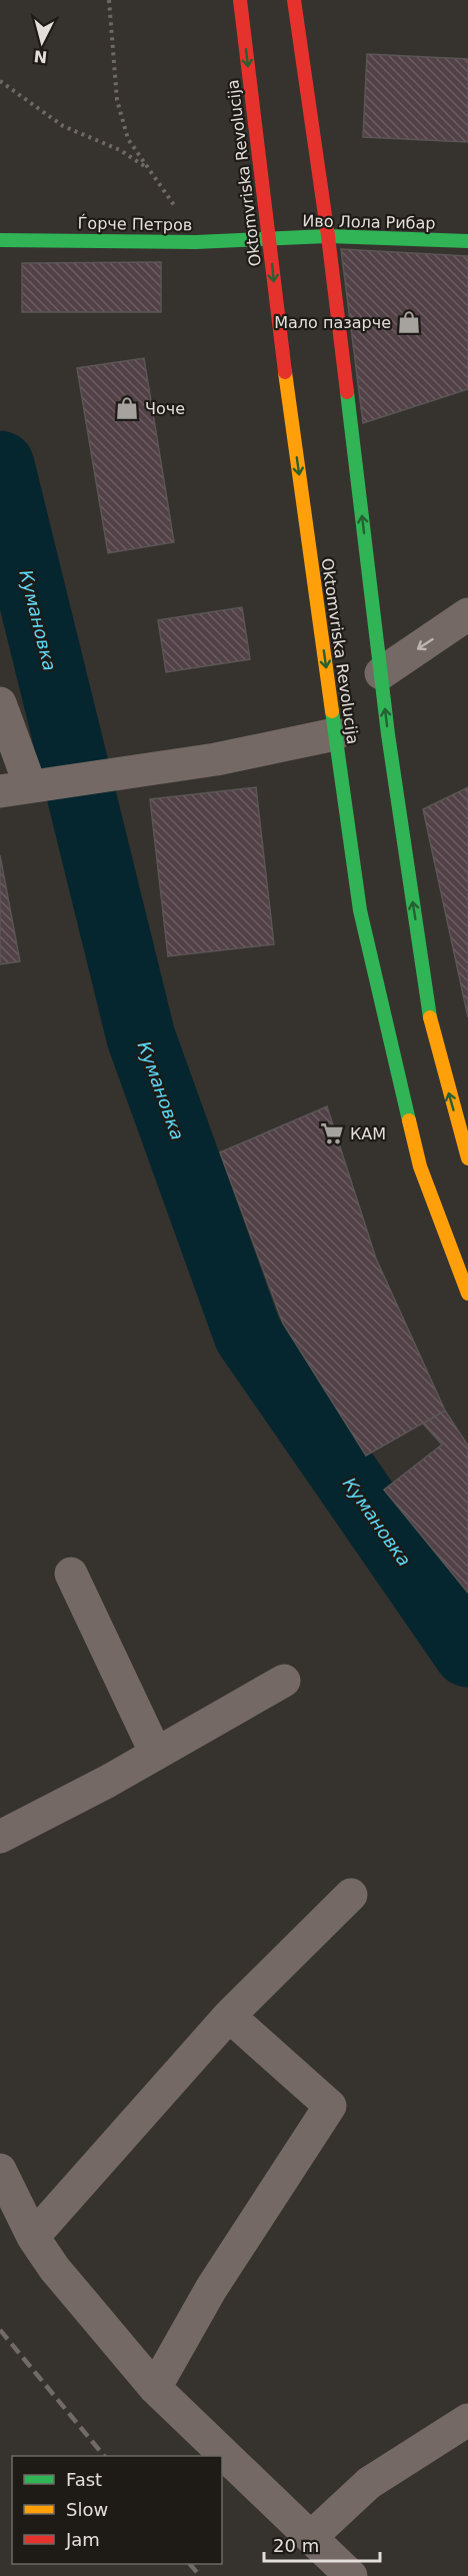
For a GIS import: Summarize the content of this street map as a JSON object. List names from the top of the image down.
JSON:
{
  "streets": {
    "street": ["Oktomvriska Revolucija", "Иво Лола Рибар", "Ѓорче Петров"]
  },
  "crossings": [
    ["Oktomvriska Revolucija", "Иво Лола Рибар"],
    ["Oktomvriska Revolucija", "Ѓорче Петров"],
    ["Иво Лола Рибар", "Ѓорче Петров"]
  ],
  "water": ["Кумановка"],
  "places": {
    "shop": ["Мало пазарче", "Чоче"],
    "supermarket": ["КАМ"]
  },
  "legend": ["Fast", "Slow", "Jam"],
  "scale_bar": "20 m",
  "north": "bottom"
}
